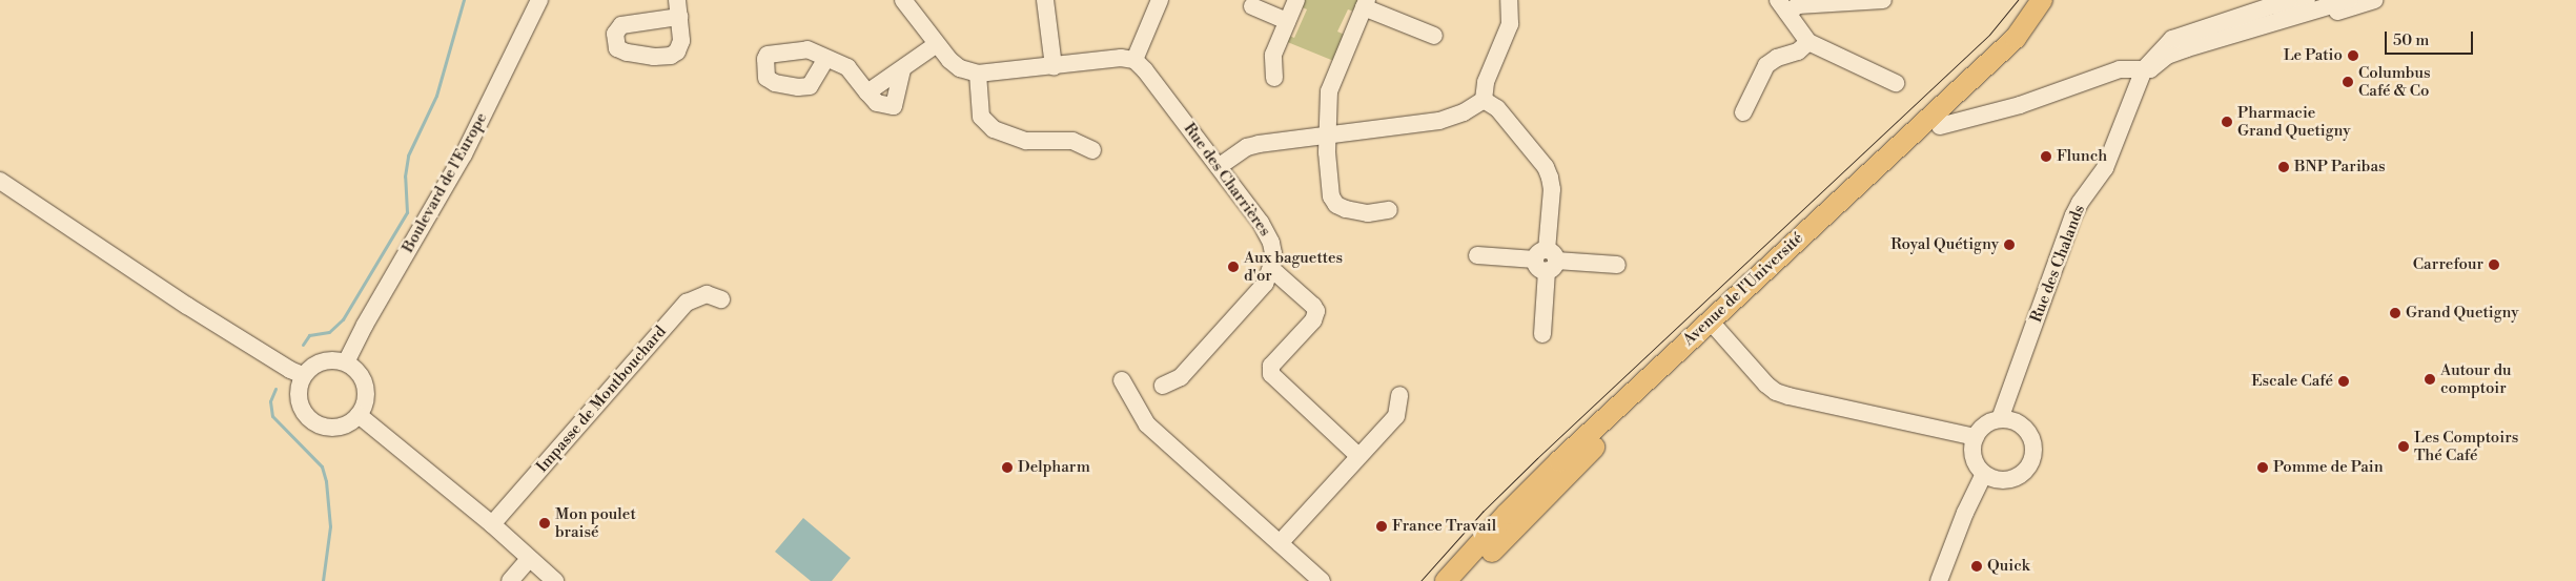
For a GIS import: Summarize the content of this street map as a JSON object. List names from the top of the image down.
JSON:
{
  "streets": {
    "main road": ["Avenue de l'Université"],
    "street": [
      "Rue des Charrières",
      "Boulevard de l'Europe",
      "Rue des Chalands",
      "Impasse de Montbouchard"
    ]
  },
  "places": [
    "Le Patio",
    "Columbus Café & Co",
    "Pharmacie Grand Quetigny",
    "Flunch",
    "BNP Paribas",
    "Royal Quétigny",
    "Carrefour",
    "Aux baguettes d'or",
    "Grand Quetigny",
    "Autour du comptoir",
    "Escale Café",
    "Les Comptoirs Thé Café",
    "Delpharm",
    "Pomme de Pain",
    "Mon poulet braisé",
    "France Travail",
    "Quick"
  ],
  "scale_bar": "50 m"
}
